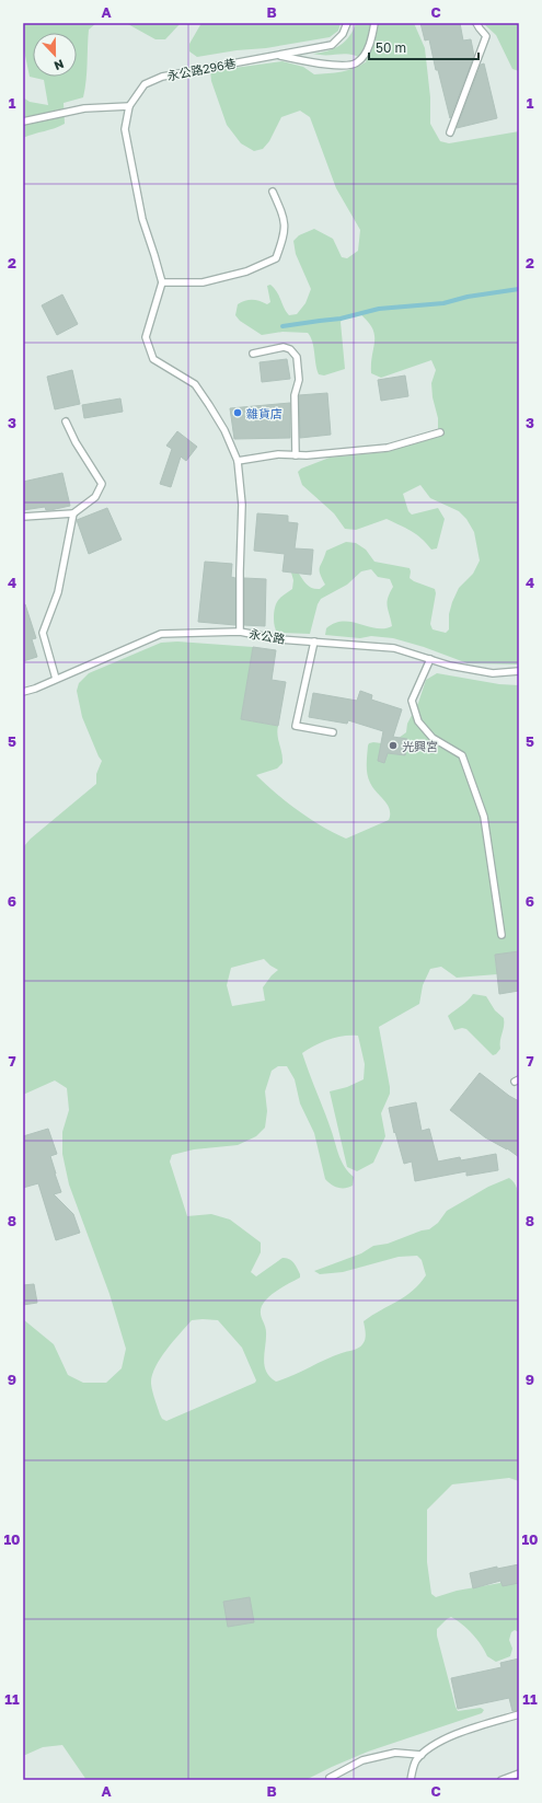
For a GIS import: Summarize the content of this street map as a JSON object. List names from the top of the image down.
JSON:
{
  "streets": {
    "lane": ["永公路296巷", "永公路"]
  },
  "places": ["雜貨店", "光興宮"],
  "scale_bar": "50 m",
  "north": "bottom",
  "grid": {
    "columns": ["A", "B", "C"],
    "rows": [
      "1",
      "2",
      "3",
      "4",
      "5",
      "6",
      "7",
      "8",
      "9",
      "10",
      "11"
    ]
  }
}
